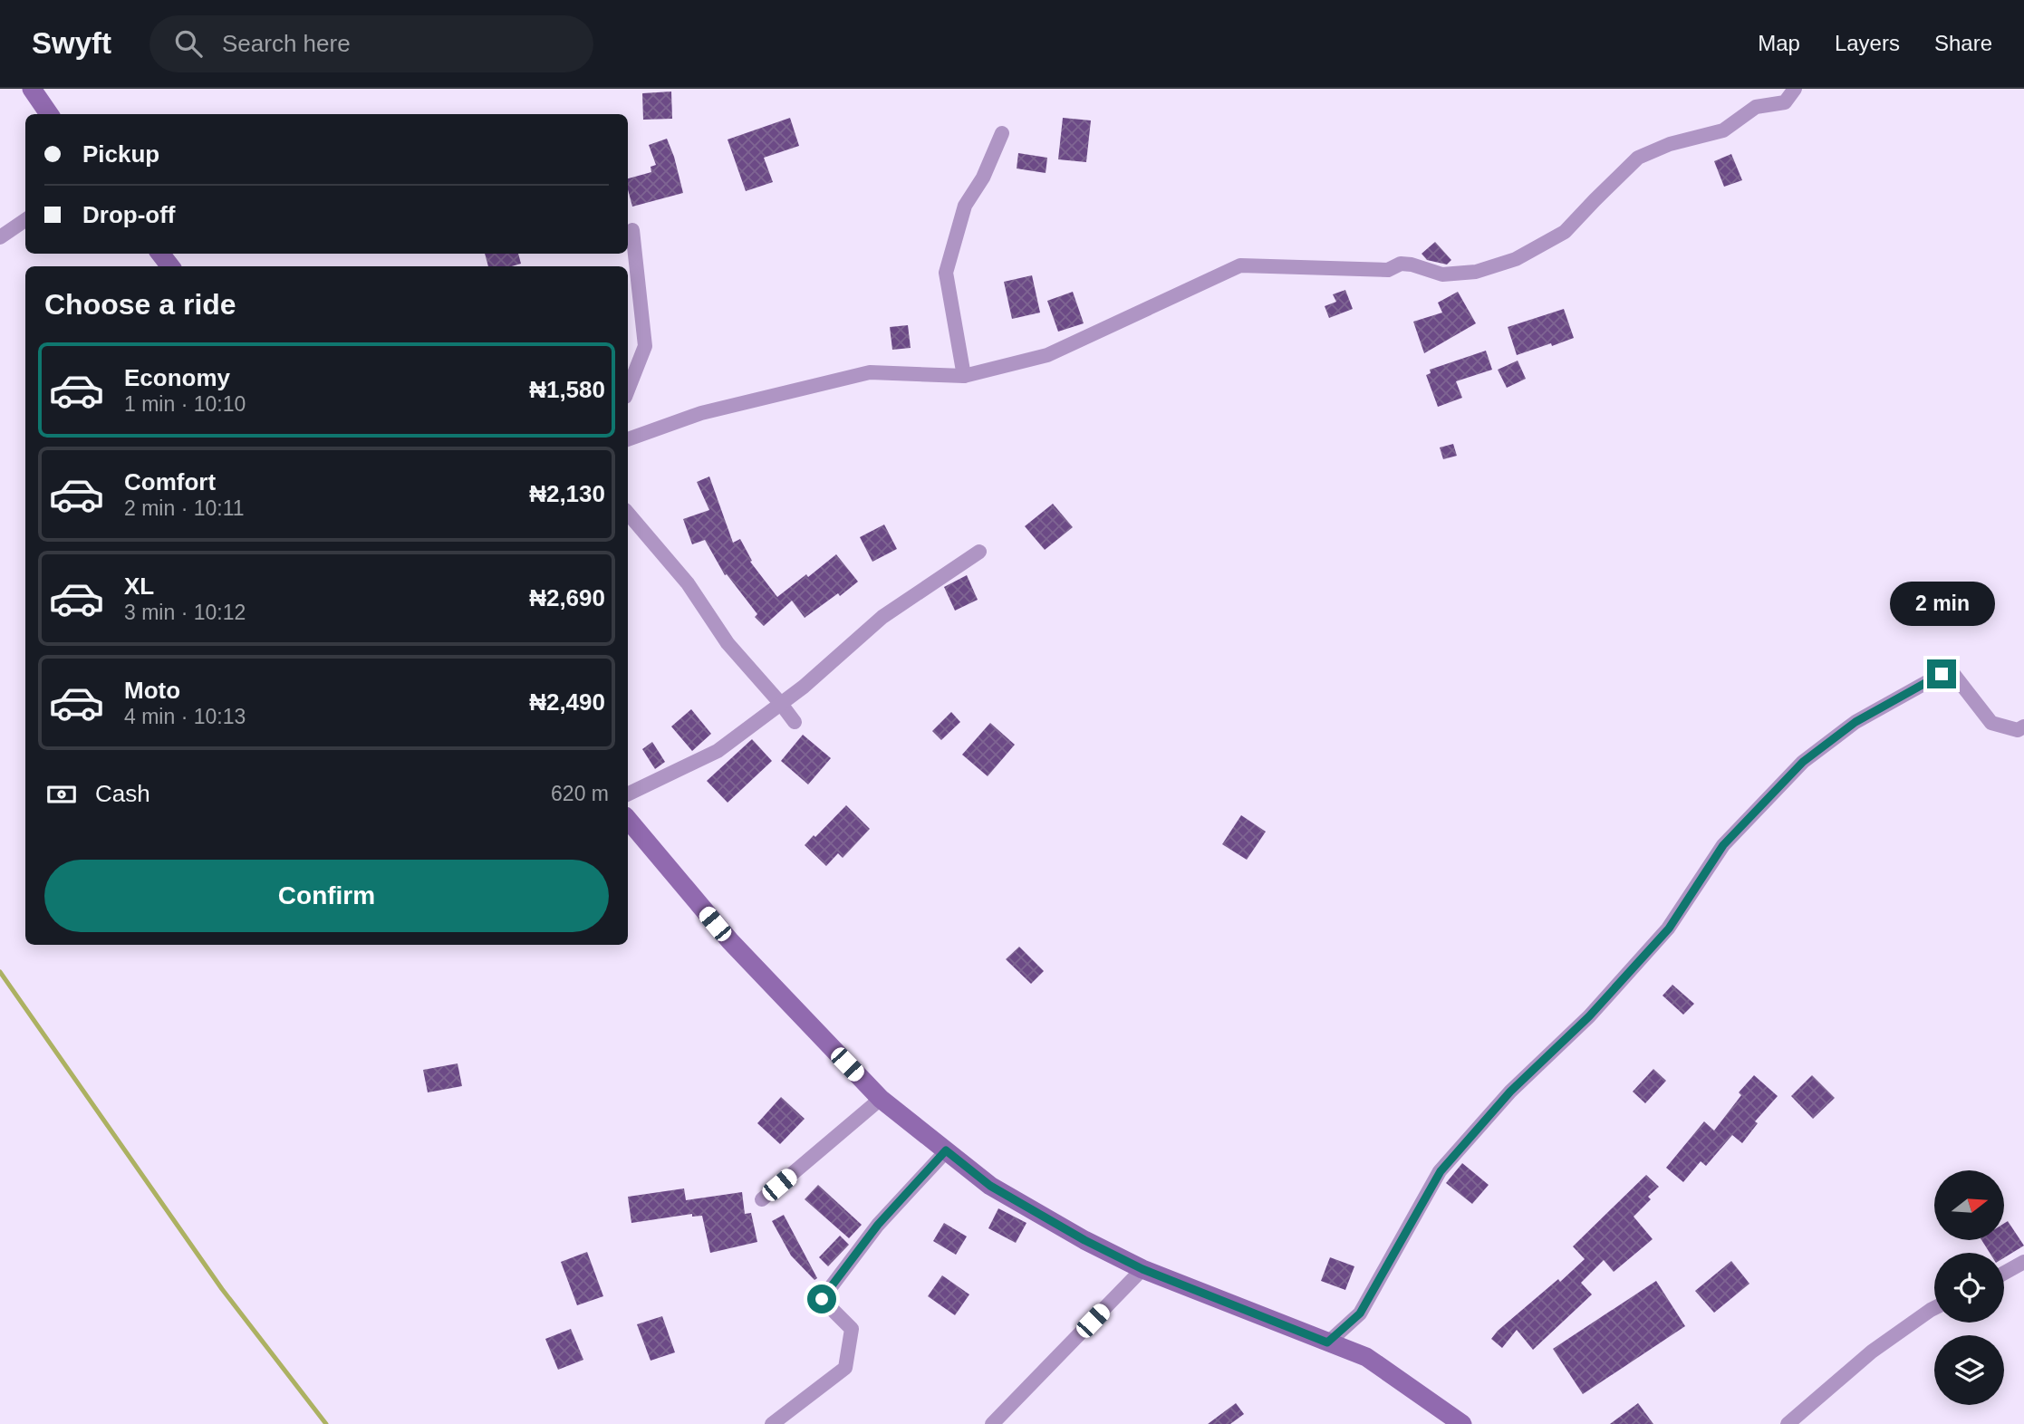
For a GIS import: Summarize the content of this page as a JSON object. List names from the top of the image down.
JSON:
{
  "north": "right",
  "page": {
    "header": "Swyft",
    "search": "Search here",
    "nav": ["Map", "Layers", "Share"],
    "banner": ["Pickup", "Drop-off"],
    "heading": "Choose a ride",
    "list": [
      {
        "name": "Economy",
        "note": "1 min · 10:10",
        "value": "₦1,580"
      },
      {
        "name": "Comfort",
        "note": "2 min · 10:11",
        "value": "₦2,130"
      },
      {
        "name": "XL",
        "note": "3 min · 10:12",
        "value": "₦2,690"
      },
      {
        "name": "Moto",
        "note": "4 min · 10:13",
        "value": "₦2,490"
      }
    ],
    "bubble": "2 min",
    "pay": ["Cash", "620 m"],
    "buttons": "Confirm"
  }
}
